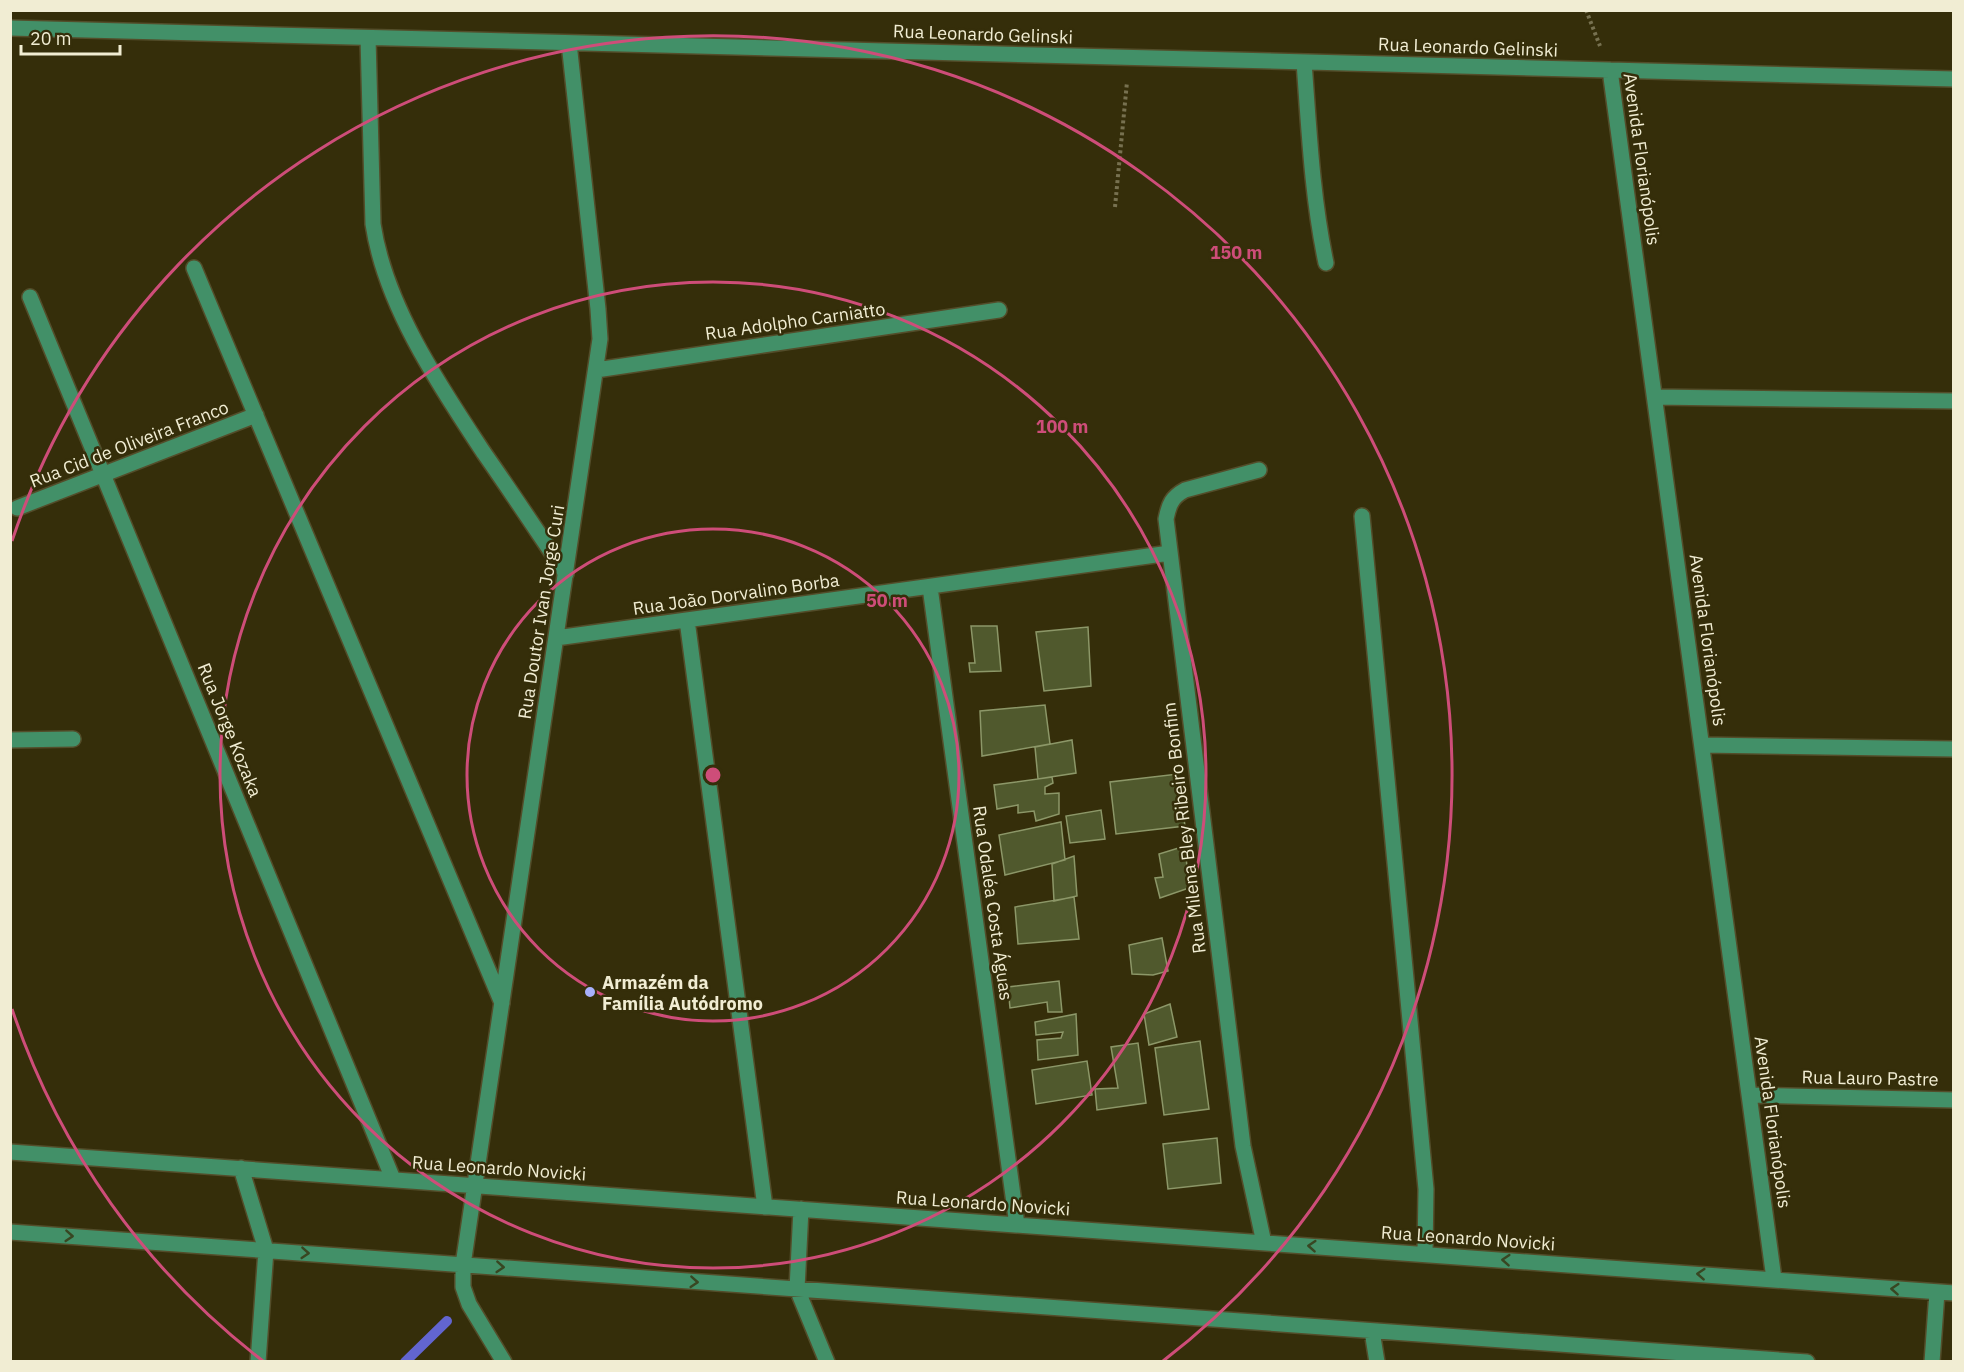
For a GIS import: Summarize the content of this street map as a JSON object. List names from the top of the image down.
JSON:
{
  "streets": {
    "street": [
      "Rua Leonardo Gelinski",
      "Avenida Florianópolis",
      "Rua Adolpho Carniatto",
      "Rua Cid de Oliveira Franco",
      "Rua João Dorvalino Borba",
      "Rua Doutor Ivan Jorge Curi",
      "Rua Jorge Kozaka",
      "Rua Milena Bley Ribeiro Bonfim",
      "Rua Odaléa Costa Águas",
      "Rua Lauro Pastre",
      "Rua Leonardo Novicki"
    ]
  },
  "crossings": [
    ["Rua Leonardo Gelinski", "Avenida Florianópolis"],
    ["Rua Leonardo Gelinski", "Rua Doutor Ivan Jorge Curi"],
    ["Avenida Florianópolis", "Rua Lauro Pastre"],
    ["Avenida Florianópolis", "Rua Leonardo Novicki"],
    ["Rua Adolpho Carniatto", "Rua Doutor Ivan Jorge Curi"],
    ["Rua Cid de Oliveira Franco", "Rua Jorge Kozaka"],
    ["Rua João Dorvalino Borba", "Rua Doutor Ivan Jorge Curi"],
    ["Rua João Dorvalino Borba", "Rua Milena Bley Ribeiro Bonfim"],
    ["Rua João Dorvalino Borba", "Rua Odaléa Costa Águas"],
    ["Rua Doutor Ivan Jorge Curi", "Rua Leonardo Novicki"],
    ["Rua Jorge Kozaka", "Rua Leonardo Novicki"],
    ["Rua Milena Bley Ribeiro Bonfim", "Rua Leonardo Novicki"],
    ["Rua Odaléa Costa Águas", "Rua Leonardo Novicki"]
  ],
  "places": ["Armazém da Família Autódromo"],
  "scale_bar": "20 m",
  "rings": ["150 m", "100 m", "50 m"]
}
